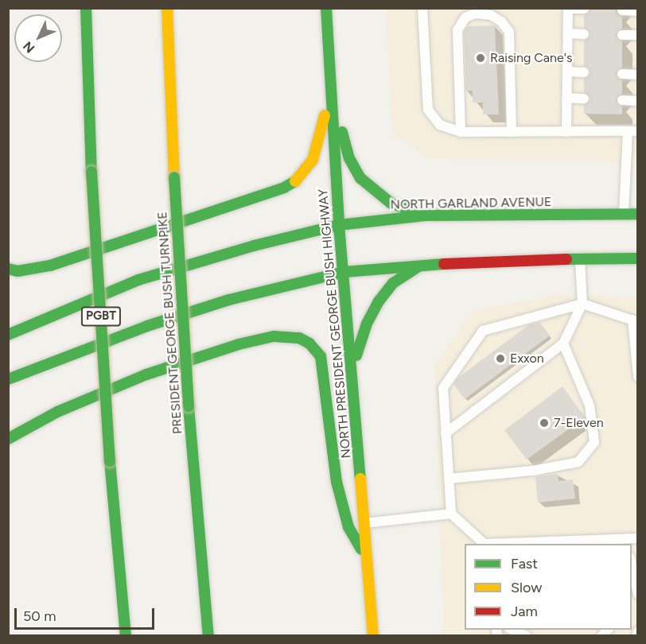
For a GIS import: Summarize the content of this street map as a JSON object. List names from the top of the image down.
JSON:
{
  "streets": {
    "main road": [
      "NORTH GARLAND AVENUE",
      "PGBT",
      "PRESIDENT GEORGE BUSH TURNPIKE",
      "NORTH PRESIDENT GEORGE BUSH HIGHWAY"
    ]
  },
  "crossings": [
    ["NORTH GARLAND AVENUE", "NORTH PRESIDENT GEORGE BUSH HIGHWAY"]
  ],
  "places": ["Raising Cane's", "Exxon", "7-Eleven"],
  "legend": ["Fast", "Slow", "Jam"],
  "scale_bar": "50 m",
  "north": "bottom left"
}
